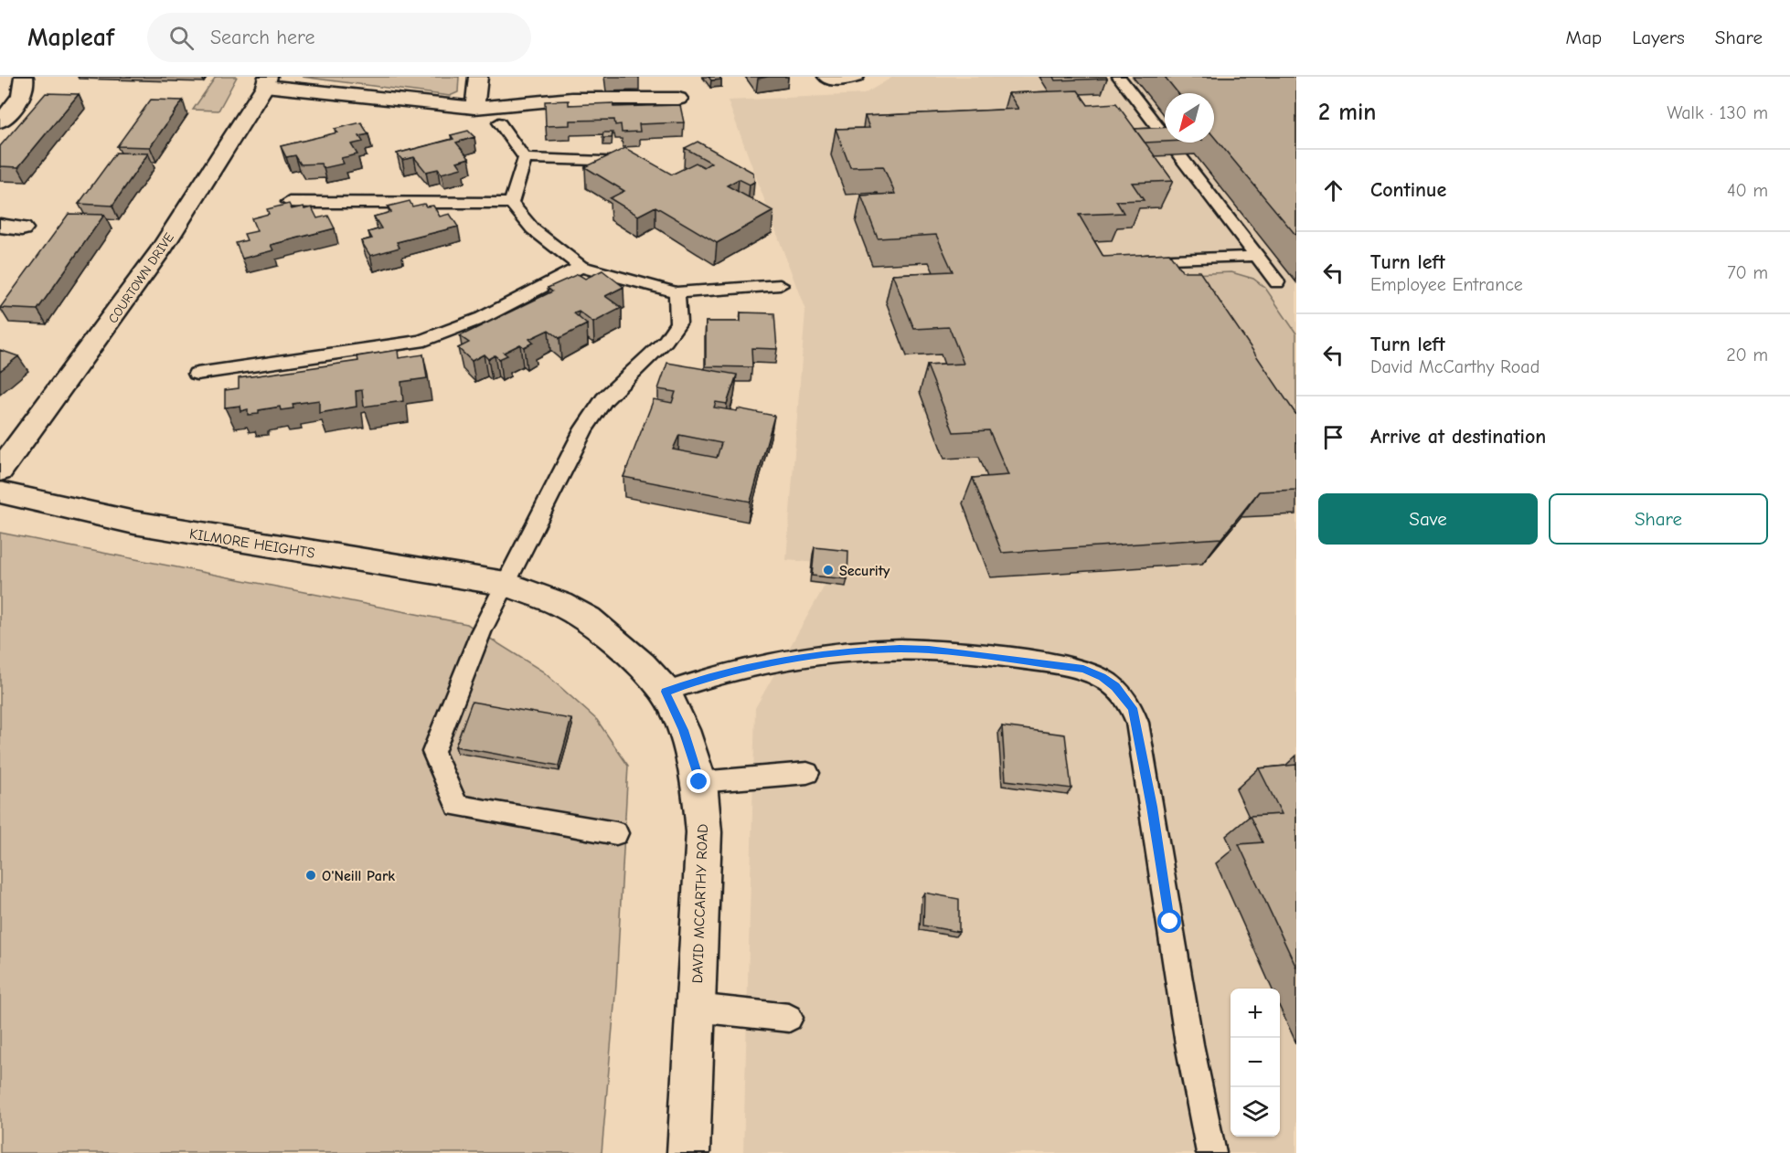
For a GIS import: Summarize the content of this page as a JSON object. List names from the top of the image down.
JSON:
{
  "streets": {
    "street": ["COURTOWN DRIVE", "KILMORE HEIGHTS", "DAVID MCCARTHY ROAD"]
  },
  "crossings": [
    ["KILMORE HEIGHTS", "DAVID MCCARTHY ROAD"]
  ],
  "places": ["Security", "O'Neill Park"],
  "north": "bottom left",
  "page": {
    "header": "Mapleaf",
    "search": "Search here",
    "nav": ["Map", "Layers", "Share"],
    "heading": ["2 min", "Walk · 130 m"],
    "list": [
      ["Continue", "40 m"],
      ["Turn left", "Employee Entrance", "70 m"],
      ["Turn left", "David McCarthy Road", "20 m"],
      "Arrive at destination"
    ],
    "buttons": ["Save", "Share"],
    "map_buttons": ["+", "−"]
  }
}
